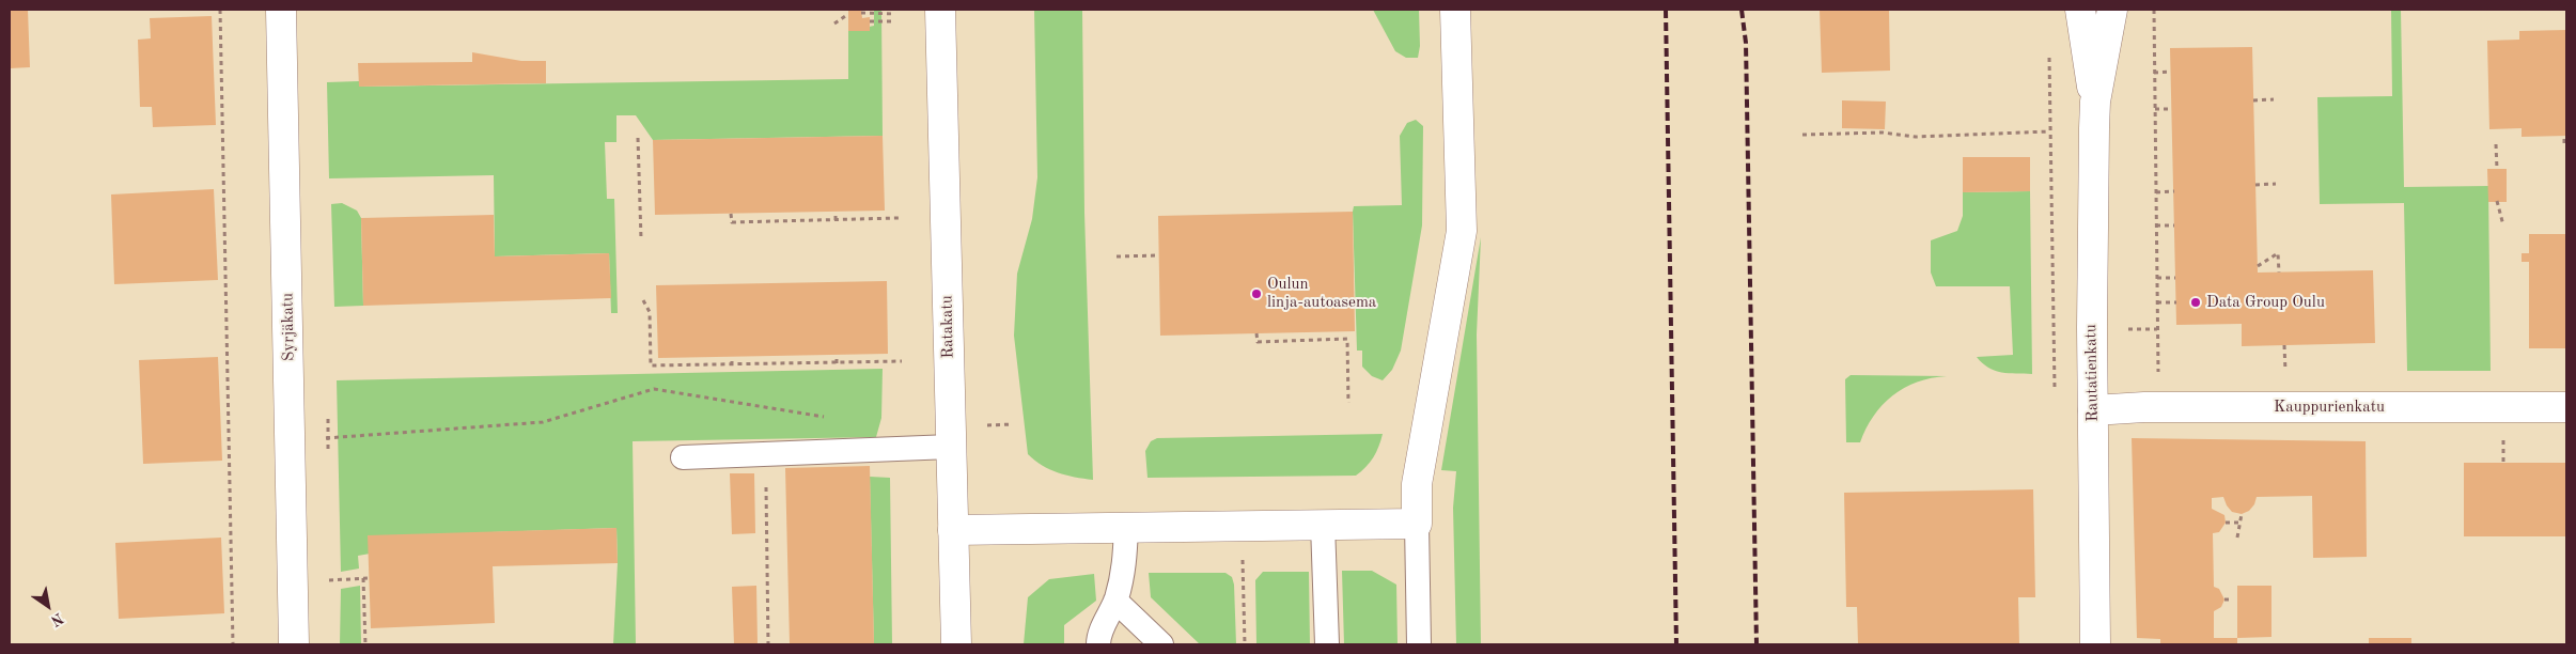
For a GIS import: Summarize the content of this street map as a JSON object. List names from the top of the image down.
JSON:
{
  "streets": {
    "street": [
      "Syrjäkatu",
      "Ratakatu",
      "Rautatienkatu",
      "Kauppurienkatu"
    ]
  },
  "crossings": [
    ["Rautatienkatu", "Kauppurienkatu"]
  ],
  "places": ["Oulun linja-autoasema", "Data Group Oulu"],
  "north": "bottom right"
}
